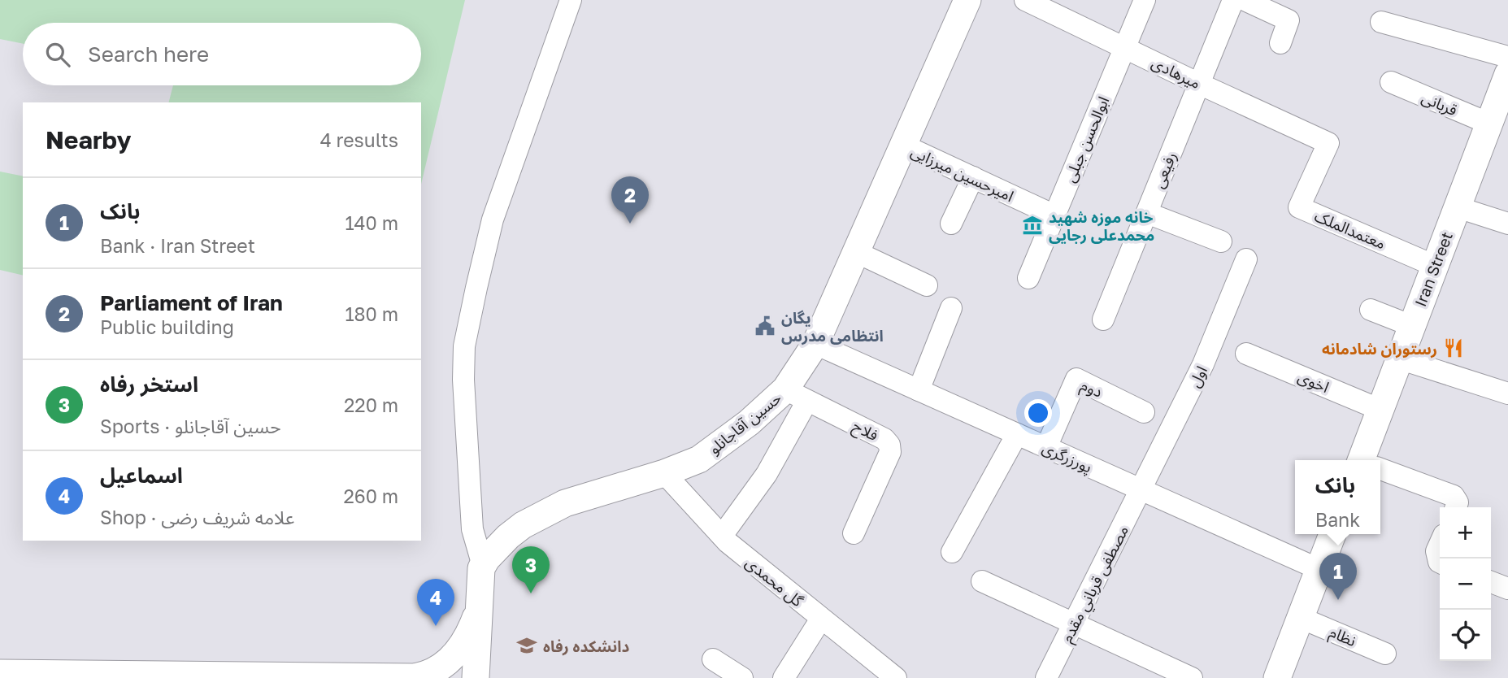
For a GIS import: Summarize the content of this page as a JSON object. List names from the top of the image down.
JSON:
{
  "streets": {
    "main road": ["Iran Street", "حسین آقاجانلو"],
    "street": [
      "میرهادی",
      "قربانی",
      "ابوالحسن جبلی",
      "رفیعی",
      "امیرحسین میرزایی",
      "معتمدالملک",
      "اول",
      "اخوی",
      "دوم",
      "فلاح",
      "پورزرگری",
      "گل محمدی",
      "مصطفی قرباني مقدم",
      "نظام"
    ]
  },
  "crossings": [
    ["میرهادی", "ابوالحسن جبلی"],
    ["میرهادی", "رفیعی"],
    ["میرهادی", "معتمدالملک"],
    ["قربانی", "Iran Street"],
    ["ابوالحسن جبلی", "امیرحسین میرزایی"],
    ["امیرحسین میرزایی", "حسین آقاجانلو"],
    ["معتمدالملک", "Iran Street"],
    ["Iran Street", "اخوی"],
    ["اول", "پورزرگری"],
    ["اول", "مصطفی قرباني مقدم"],
    ["دوم", "پورزرگری"],
    ["حسین آقاجانلو", "فلاح"],
    ["حسین آقاجانلو", "پورزرگری"],
    ["حسین آقاجانلو", "گل محمدی"],
    ["پورزرگری", "مصطفی قرباني مقدم"]
  ],
  "places": {
    "museum": ["خانه موزه شهید محمدعلی رجایی"],
    "public building": ["یگان انتظامی مدرس"],
    "restaurant": ["رستوران شادمانه"],
    "school or university": ["دانشکده رفاه"]
  },
  "page": {
    "search": "Search here",
    "heading": ["Nearby", "4 results"],
    "pins": [
      "2",
      "3",
      "1",
      "4"
    ],
    "list": [
      {
        "mark": "1",
        "name": "بانک",
        "note": "Bank · Iran Street",
        "value": "140 m"
      },
      {
        "mark": "2",
        "name": "Parliament of Iran",
        "note": "Public building",
        "value": "180 m"
      },
      {
        "mark": "3",
        "name": "استخر رفاه",
        "note": "Sports · حسین آقاجانلو",
        "value": "220 m"
      },
      {
        "mark": "4",
        "name": "اسماعیل",
        "note": "Shop · علامه شریف رضی",
        "value": "260 m"
      }
    ],
    "popup": ["بانک", "Bank"],
    "map_buttons": ["+", "−"]
  }
}
